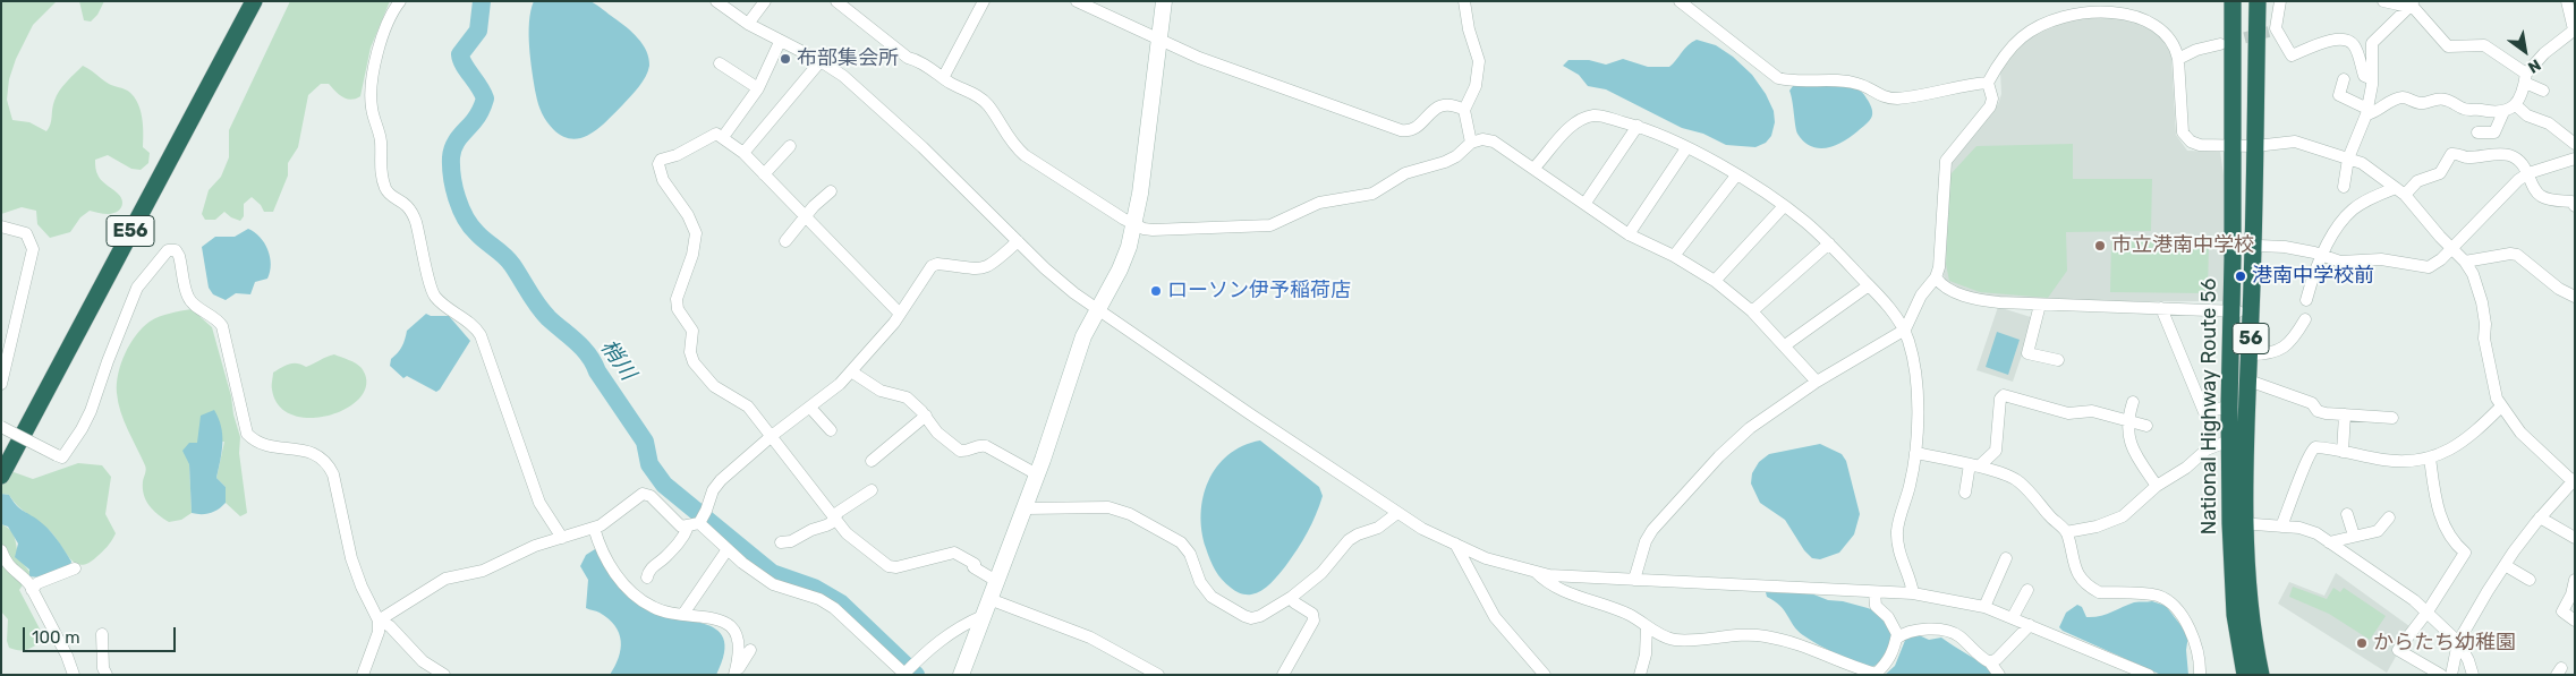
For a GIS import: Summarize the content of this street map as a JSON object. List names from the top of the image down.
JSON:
{
  "streets": {
    "highway": ["E56", "56", "National Highway Route 56"]
  },
  "water": ["梢川"],
  "places": [
    "布部集会所",
    "市立港南中学校",
    "港南中学校前",
    "ローソン伊予稲荷店",
    "からたち幼稚園"
  ],
  "scale_bar": "100 m",
  "north": "bottom right"
}
